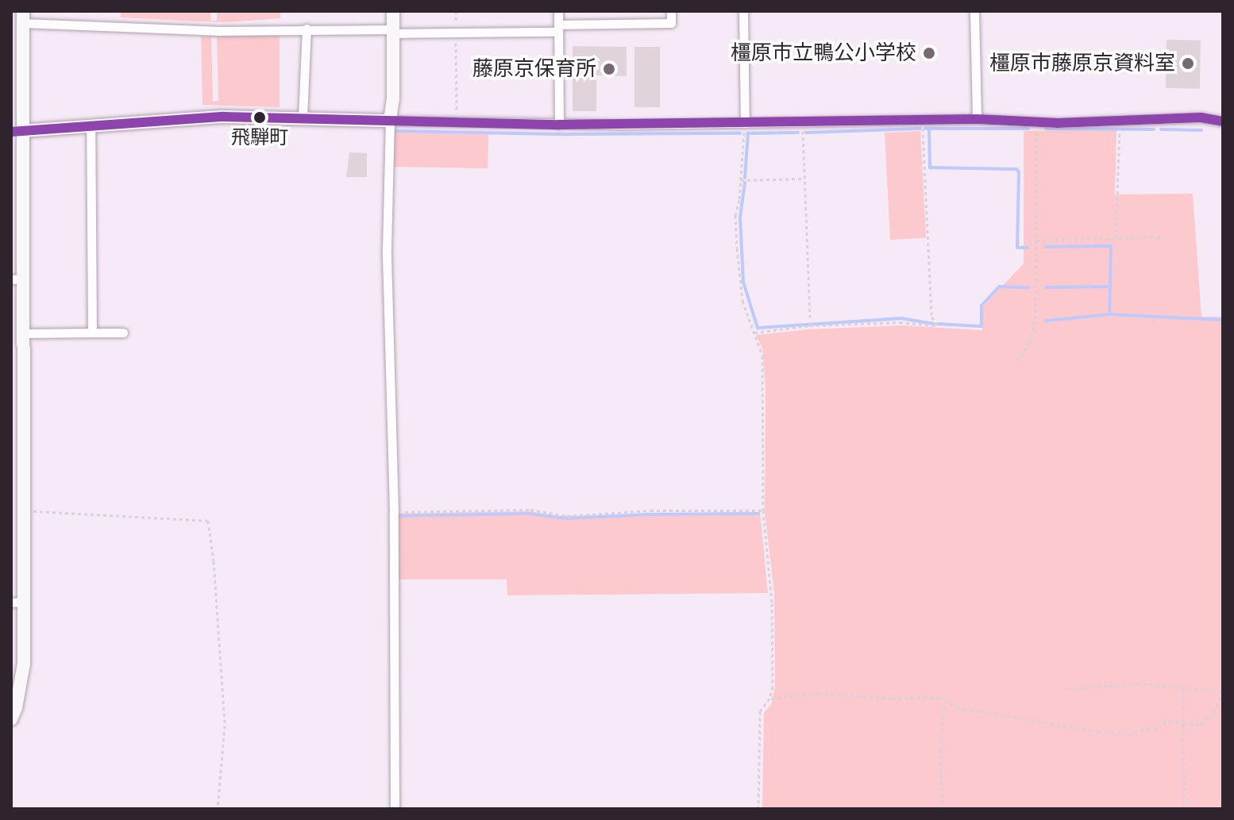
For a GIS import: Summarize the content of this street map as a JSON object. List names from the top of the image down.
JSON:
{
  "places": [
    "橿原市立鴨公小学校",
    "橿原市藤原京資料室",
    "藤原京保育所",
    "飛騨町"
  ]
}
